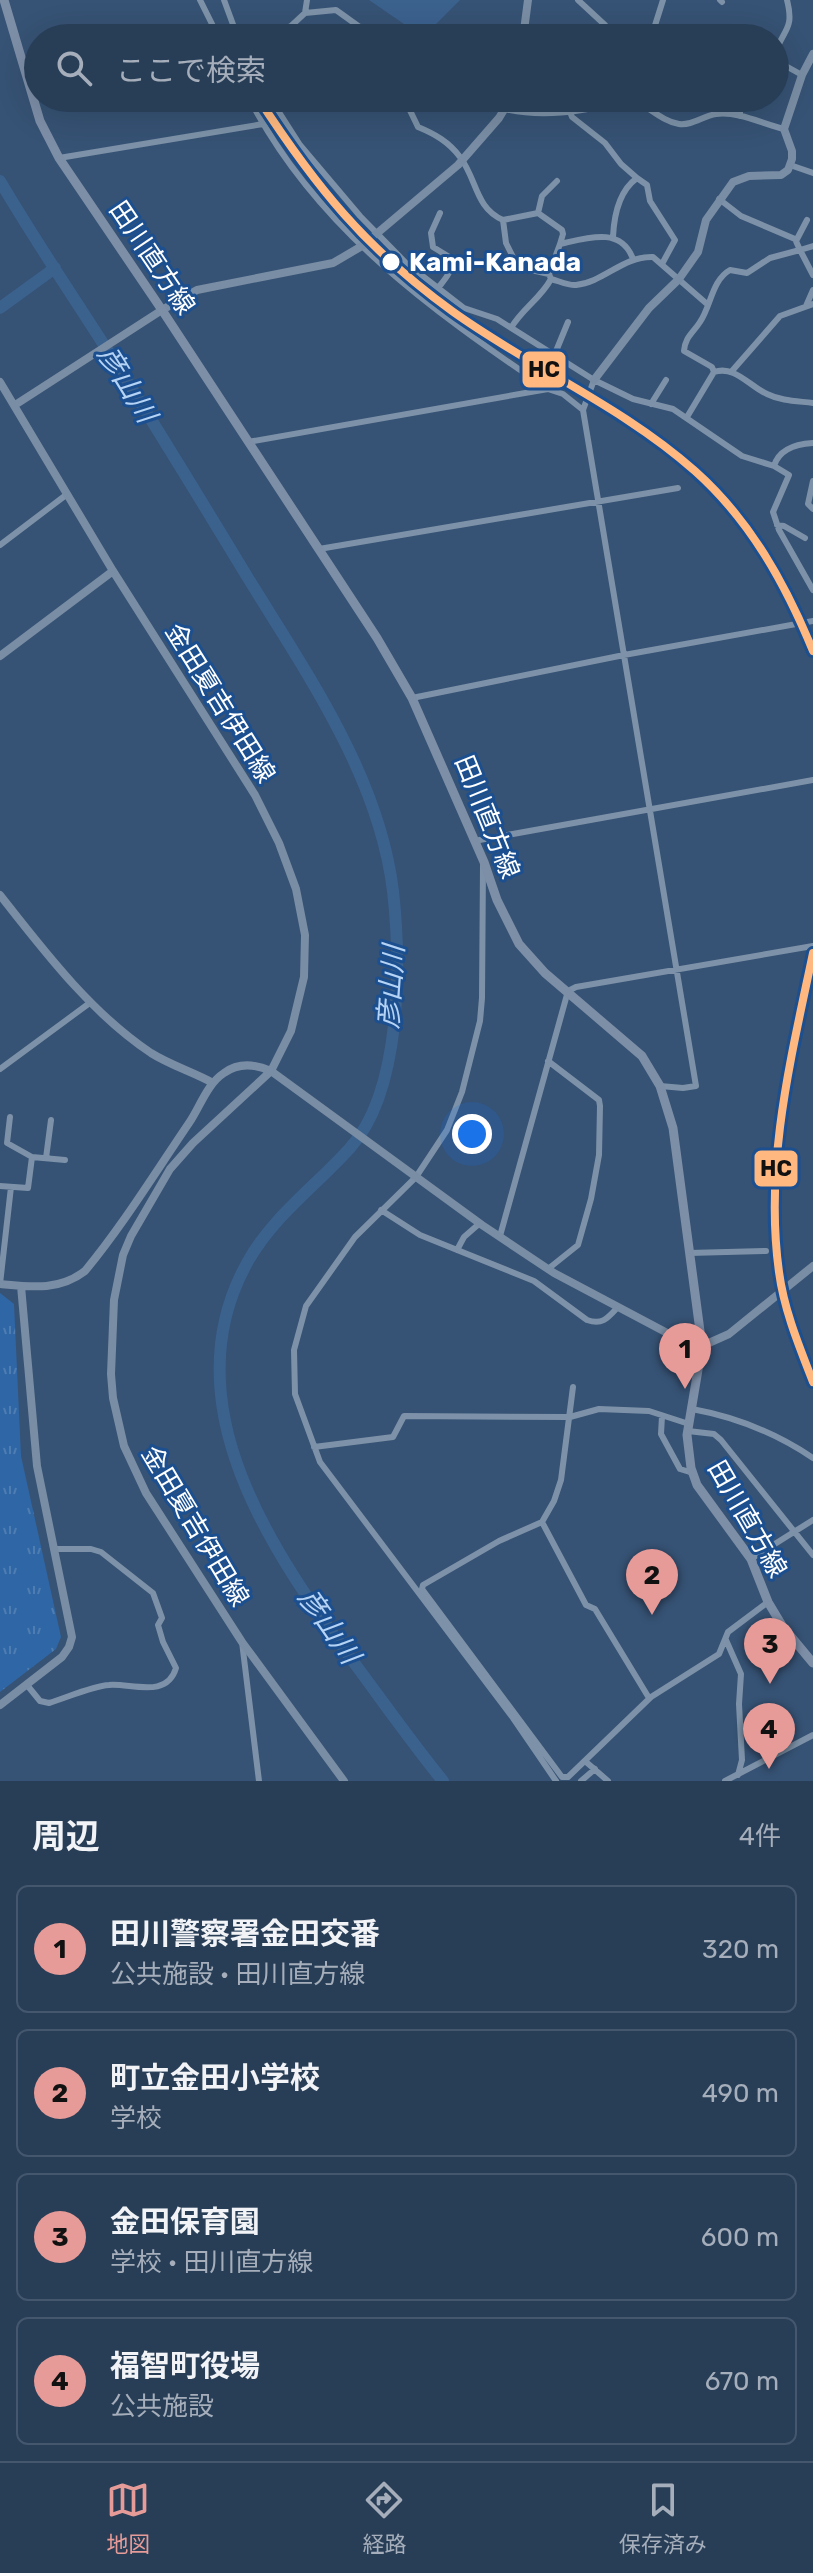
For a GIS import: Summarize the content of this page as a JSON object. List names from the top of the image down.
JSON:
{
  "streets": {
    "main road": ["田川直方線", "金田夏吉伊田線"]
  },
  "water": ["彦山川"],
  "places": ["Kami-Kanada"],
  "lines": ["transit line HC"],
  "page": {
    "search": "ここで検索",
    "pins": [
      "1",
      "2",
      "3",
      "4"
    ],
    "heading": ["周辺", "4件"],
    "list": [
      {
        "mark": "1",
        "name": "田川警察署金田交番",
        "note": "公共施設 · 田川直方線",
        "value": "320 m"
      },
      {
        "mark": "2",
        "name": "町立金田小学校",
        "note": "学校",
        "value": "490 m"
      },
      {
        "mark": "3",
        "name": "金田保育園",
        "note": "学校 · 田川直方線",
        "value": "600 m"
      },
      {
        "mark": "4",
        "name": "福智町役場",
        "note": "公共施設",
        "value": "670 m"
      }
    ],
    "nav": ["地図", "経路", "保存済み"]
  }
}
